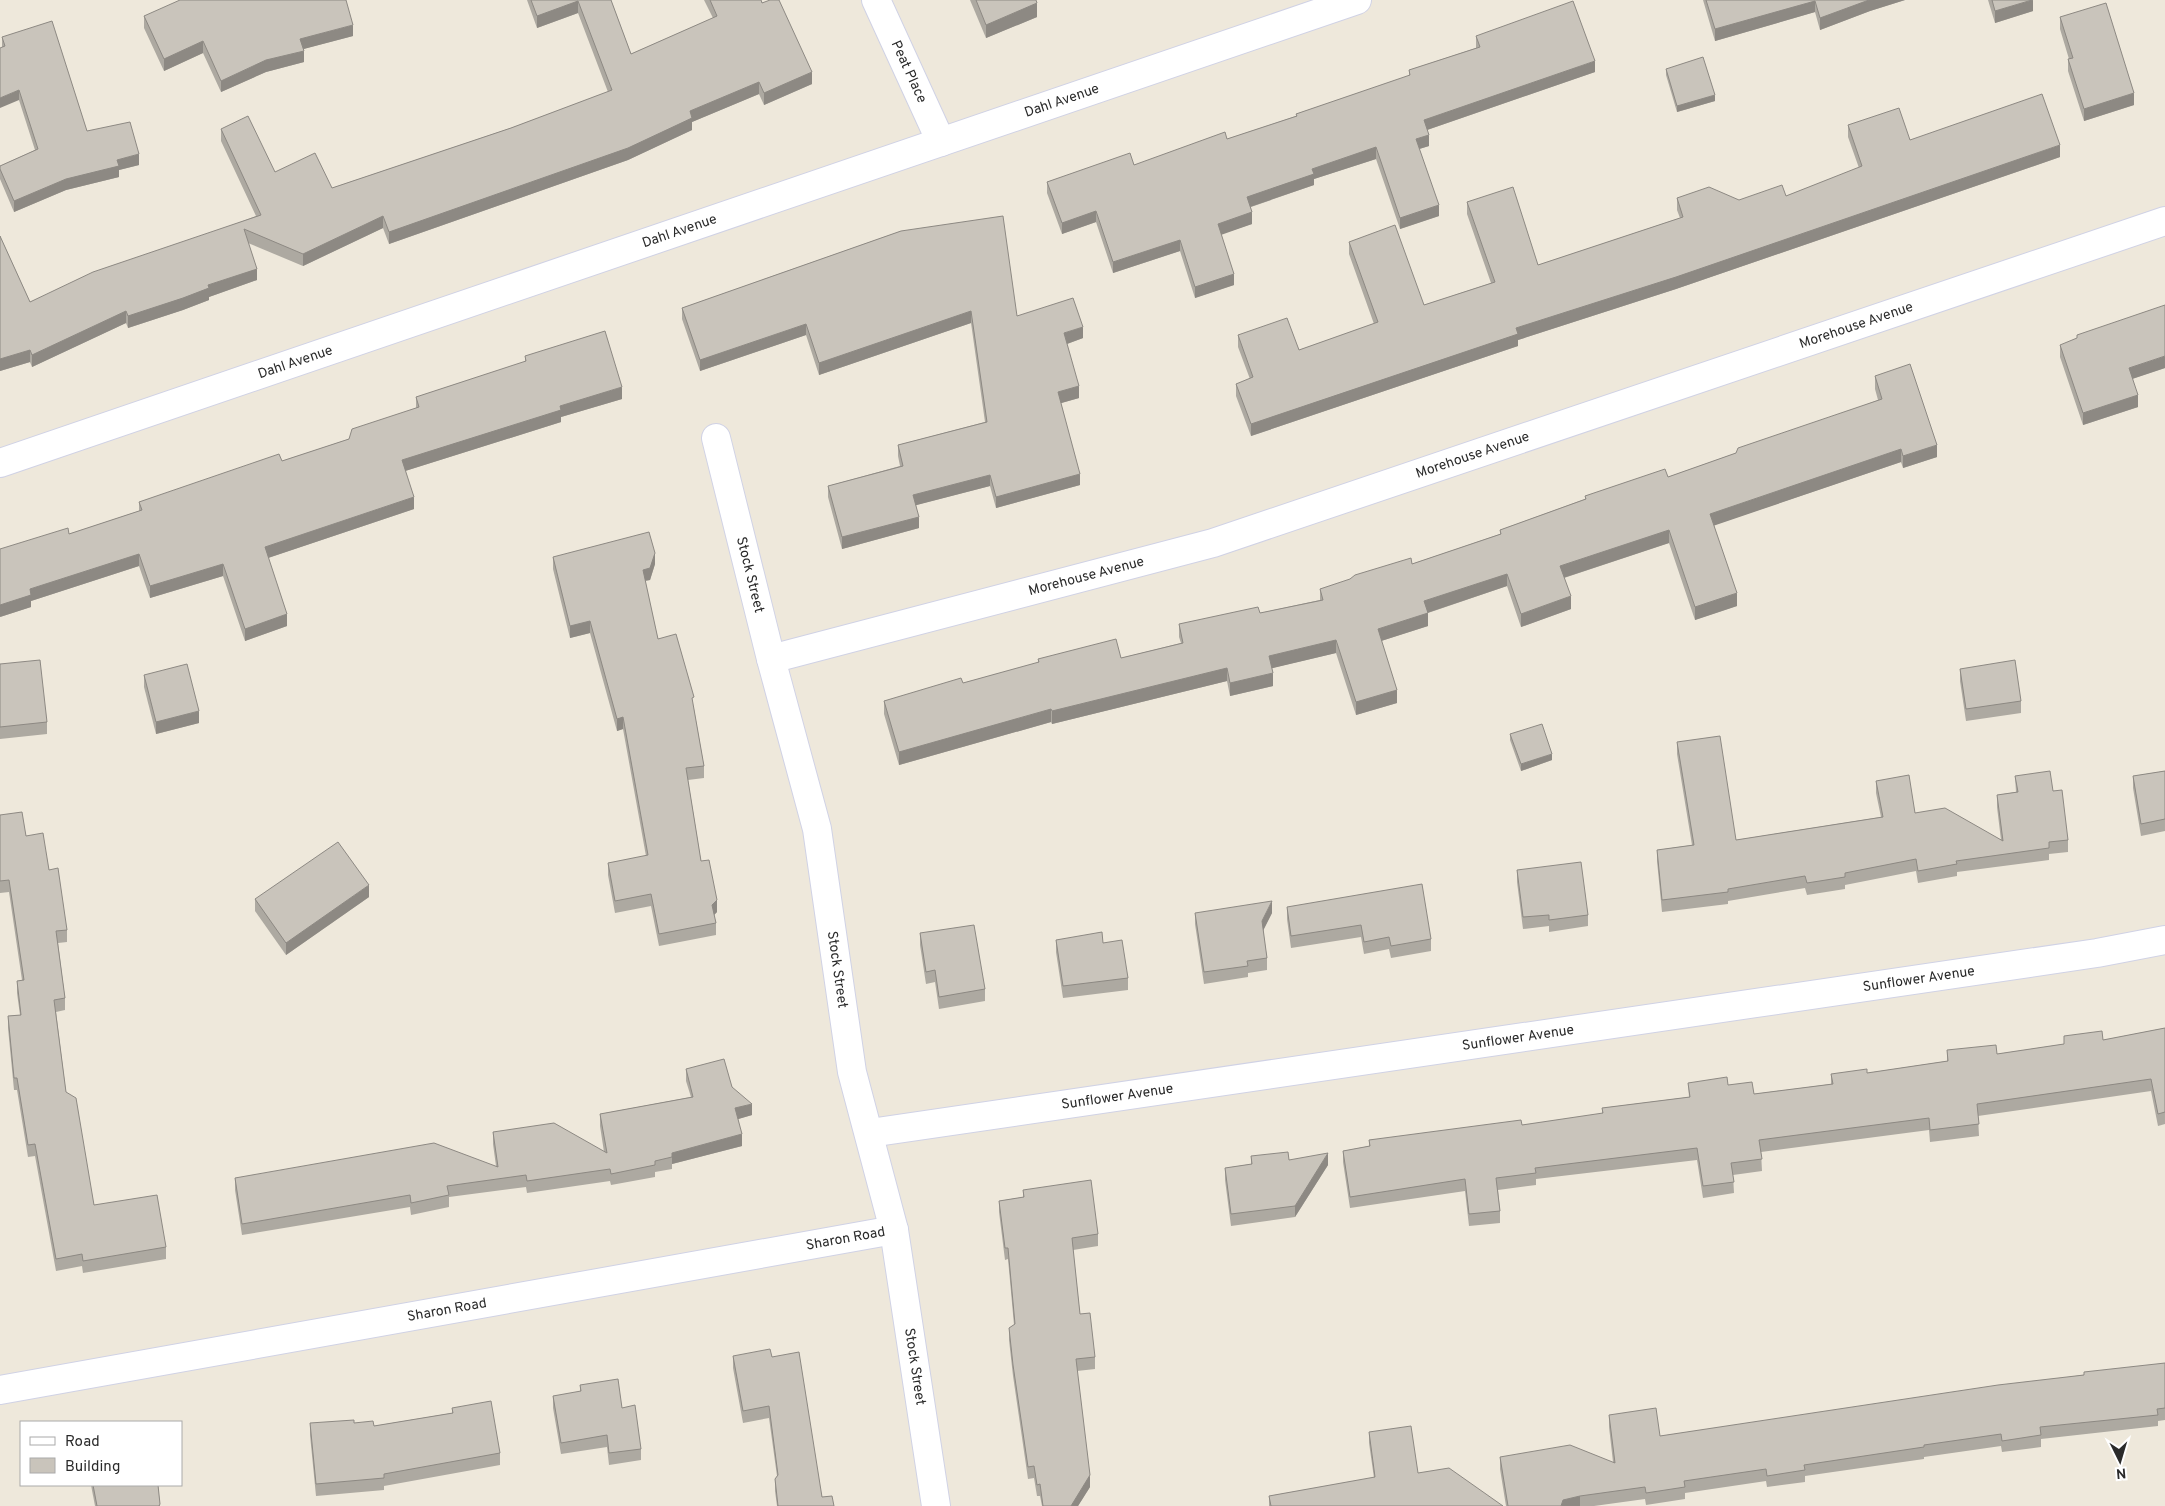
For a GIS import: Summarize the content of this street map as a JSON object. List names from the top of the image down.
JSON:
{
  "streets": {
    "street": [
      "Peat Place",
      "Dahl Avenue",
      "Morehouse Avenue",
      "Stock Street",
      "Sunflower Avenue",
      "Sharon Road"
    ]
  },
  "crossings": [
    ["Peat Place", "Dahl Avenue"],
    ["Morehouse Avenue", "Stock Street"],
    ["Stock Street", "Sunflower Avenue"],
    ["Stock Street", "Sharon Road"]
  ],
  "legend": ["Road", "Building"],
  "north": "bottom"
}
